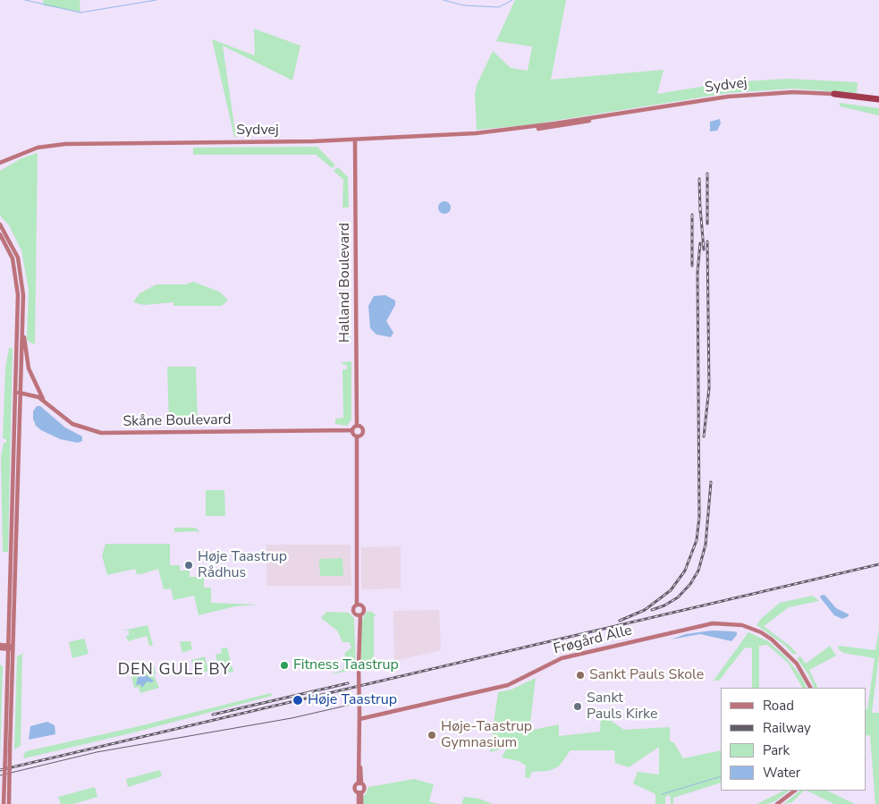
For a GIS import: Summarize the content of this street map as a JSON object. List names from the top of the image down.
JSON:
{
  "streets": {
    "street": [
      "Sydvej",
      "Halland Boulevard",
      "Skåne Boulevard",
      "Frøgård Alle"
    ]
  },
  "crossings": [
    ["Sydvej", "Halland Boulevard"],
    ["Halland Boulevard", "Skåne Boulevard"]
  ],
  "districts": ["DEN GULE BY"],
  "places": [
    "Høje Taastrup Rådhus",
    "Fitness Taastrup",
    "Sankt Pauls Skole",
    "Høje Taastrup",
    "Sankt Pauls Kirke",
    "Høje-Taastrup Gymnasium"
  ],
  "legend": [
    "Road",
    "Railway",
    "Park",
    "Water"
  ]
}
